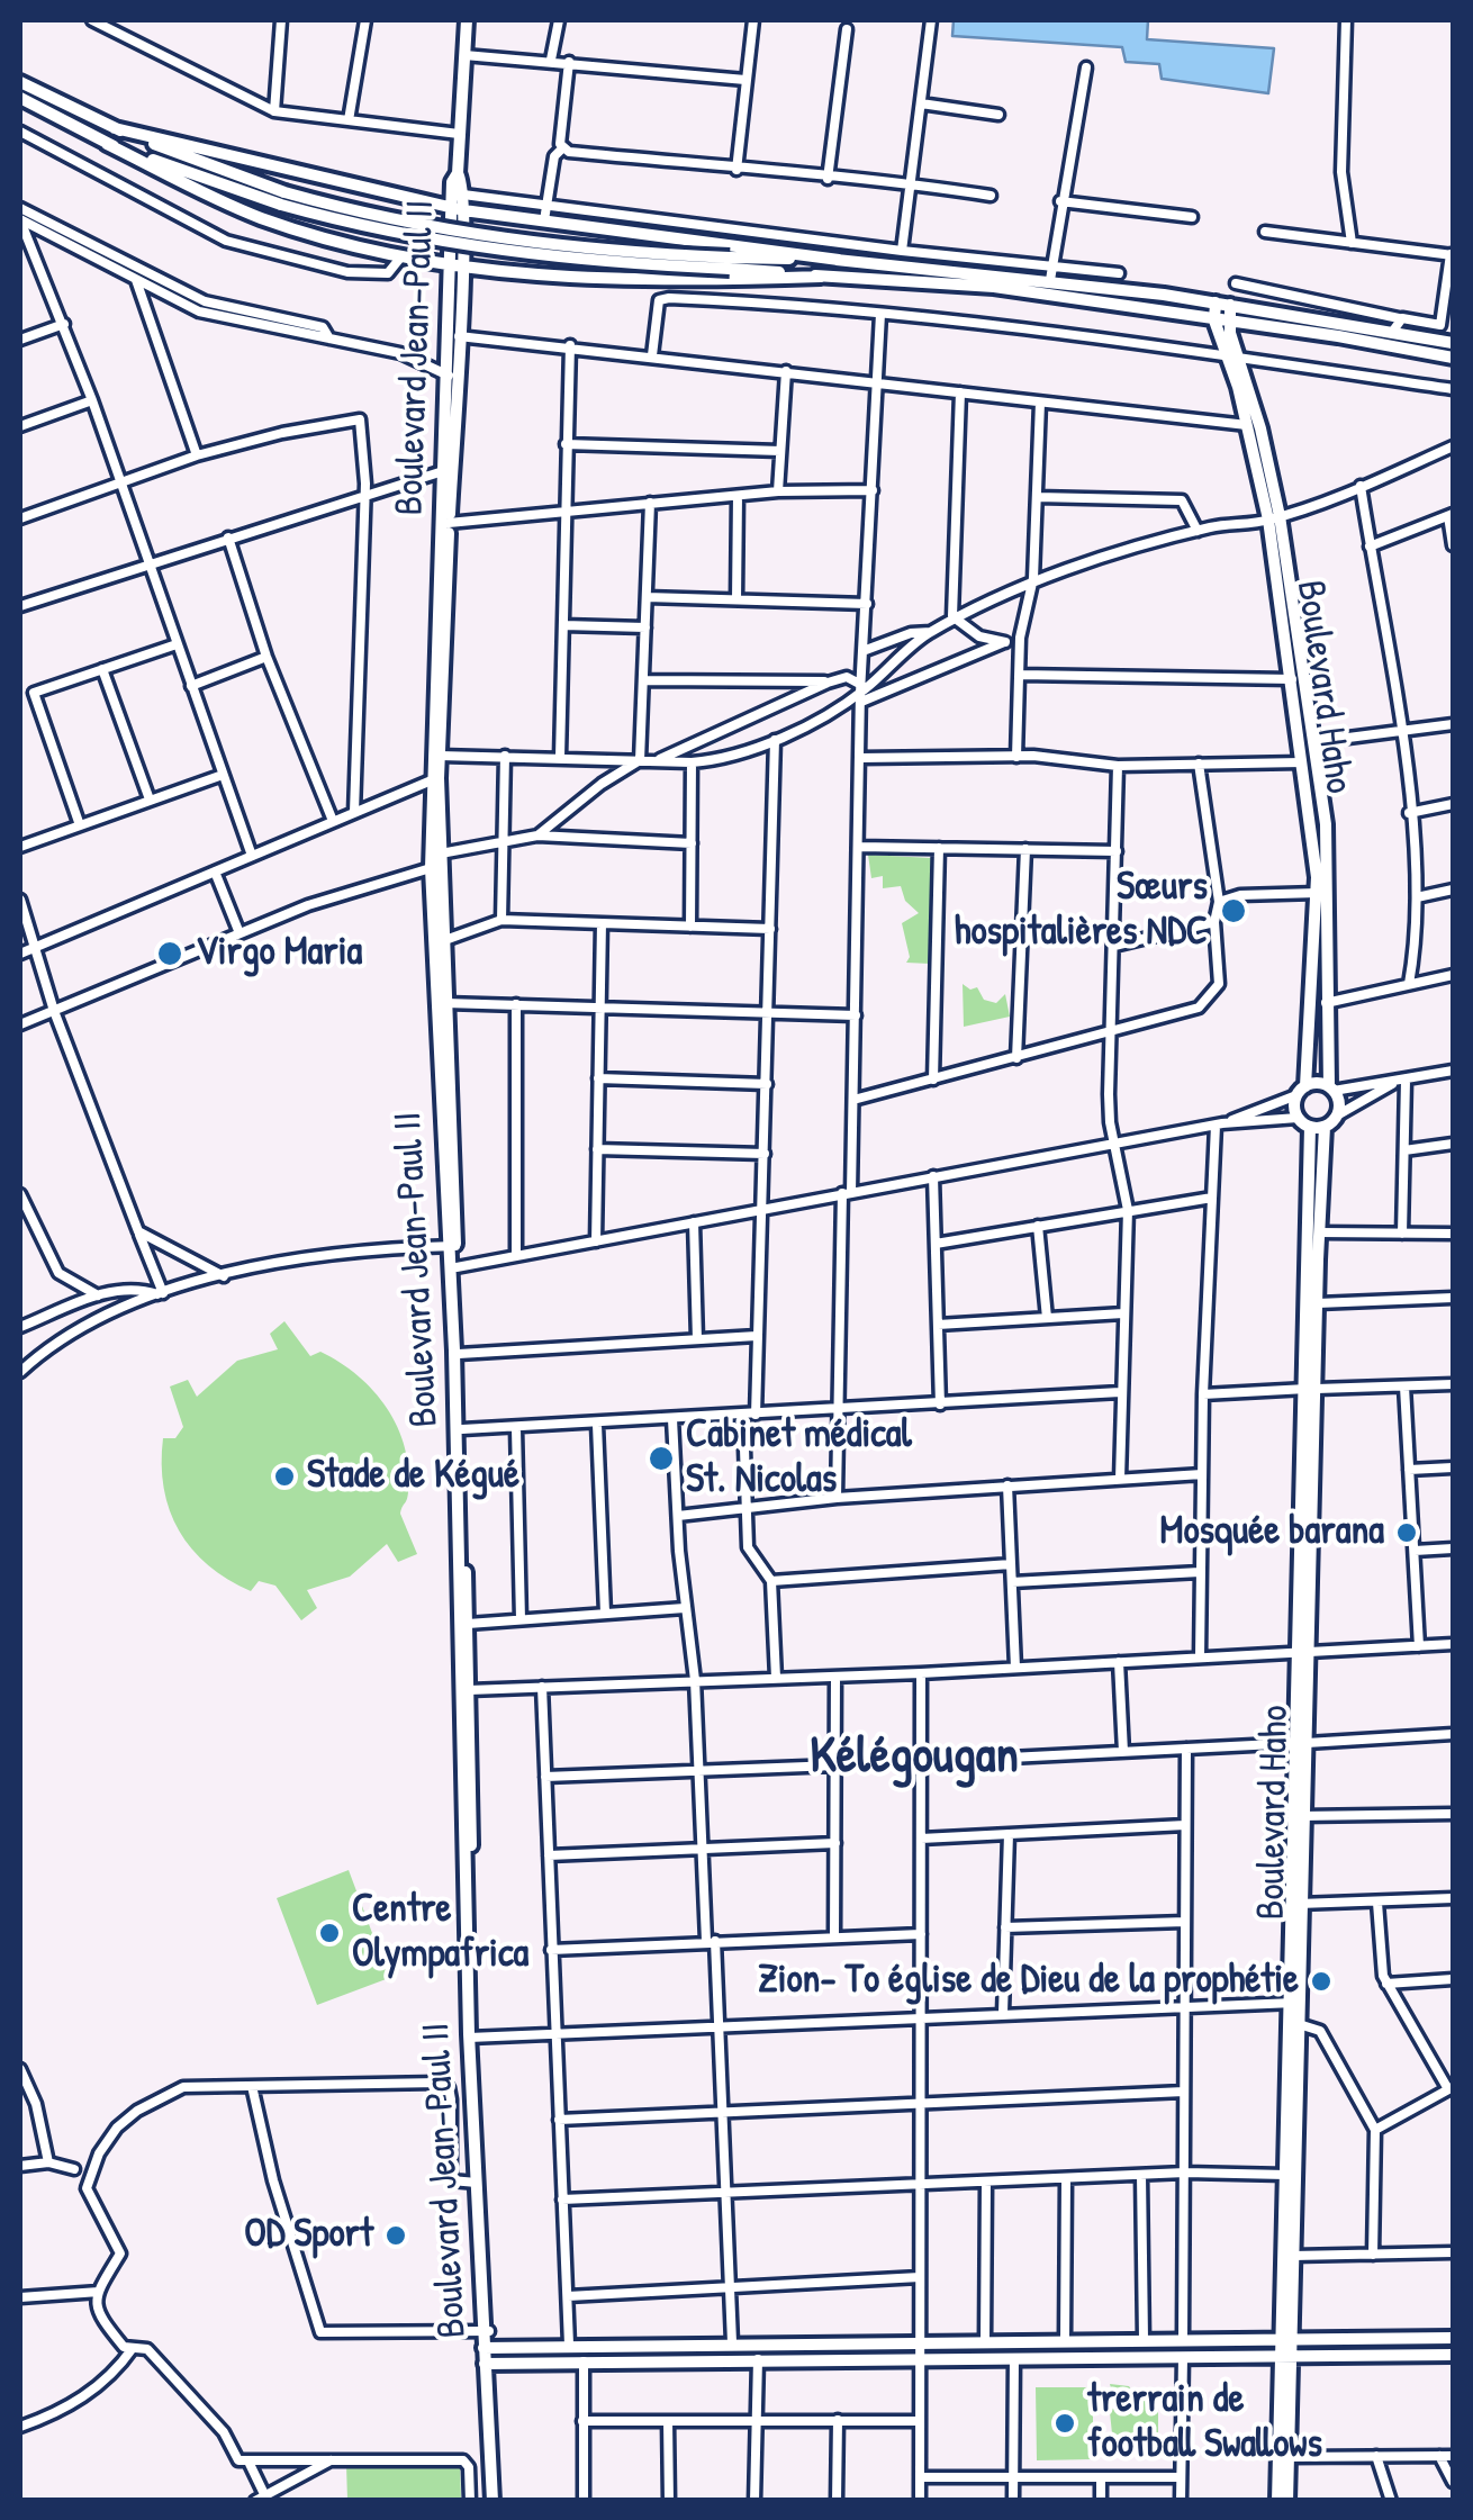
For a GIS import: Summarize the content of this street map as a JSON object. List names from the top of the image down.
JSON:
{
  "streets": {
    "main road": ["Boulevard Jean-Paul II", "Boulevard Haho"]
  },
  "districts": ["Kélégougan"],
  "places": [
    "Sœurs hospitalières NDC",
    "Virgo Maria",
    "Cabinet médical St. Nicolas",
    "Stade de Kégué",
    "Mosquée barana",
    "Centre Olympafrica",
    "Zion- To église de Dieu de la prophétie",
    "OD Sport",
    "trerrain de football Swallows"
  ]
}
